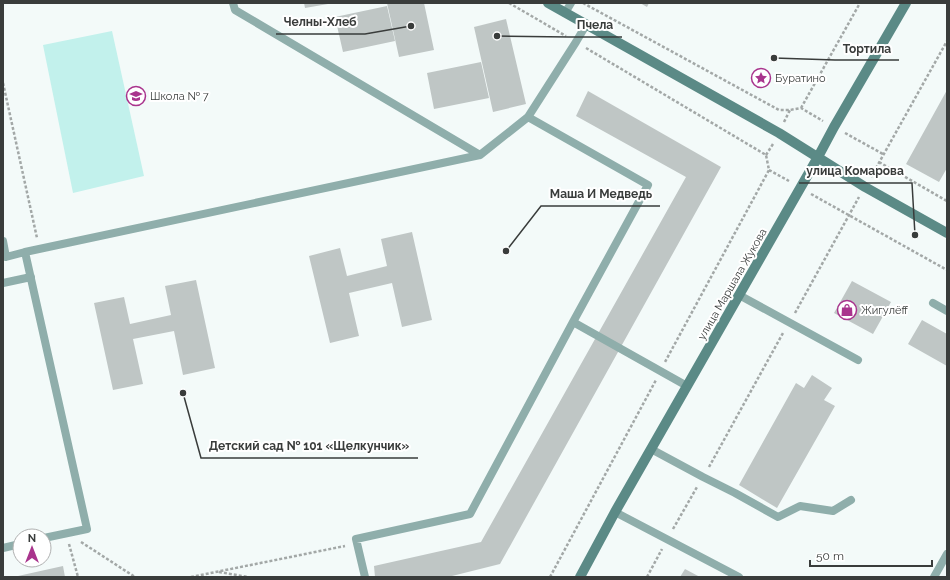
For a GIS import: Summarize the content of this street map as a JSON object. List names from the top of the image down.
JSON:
{
  "streets": {
    "street": ["улица Маршала Жукова"]
  },
  "places": {
    "other": [
      "Челны-Хлеб",
      "Пчела",
      "Тортила",
      "улица Комарова",
      "Маша И Медведь",
      "Детский сад № 101 «Щелкунчик»"
    ],
    "place": ["Буратино"],
    "school or university": ["Школа № 7"],
    "shop": ["Жигулёff"]
  },
  "scale_bar": "50 m",
  "north": "top"
}
